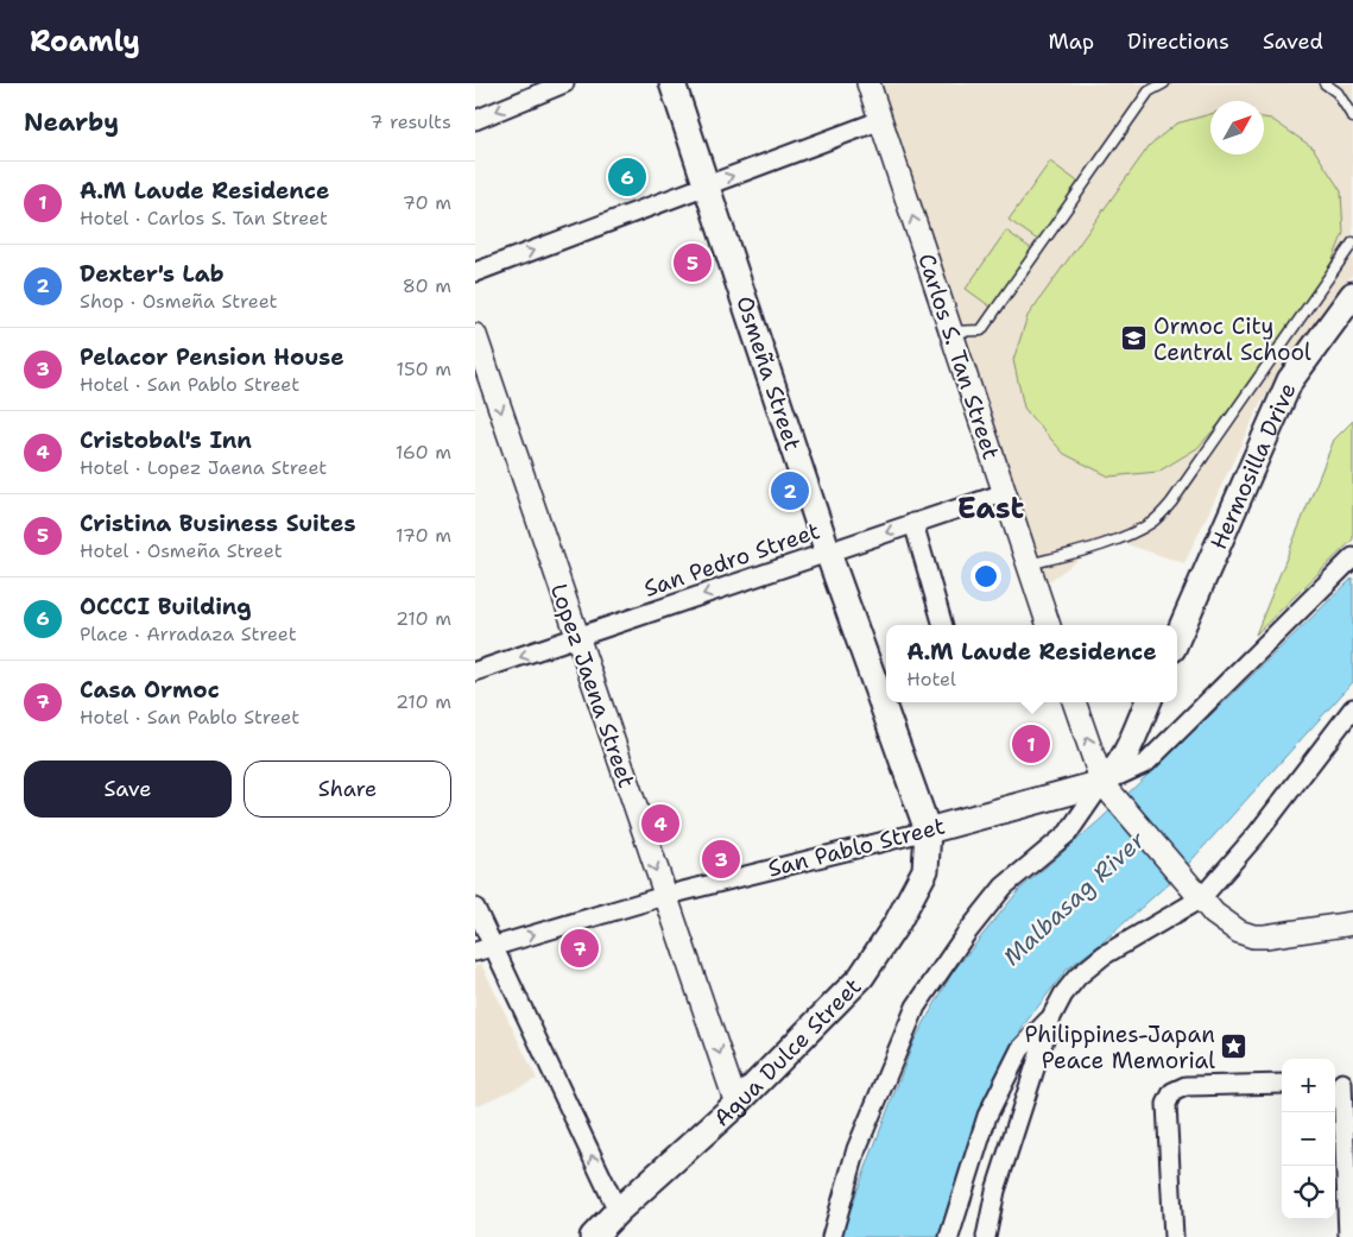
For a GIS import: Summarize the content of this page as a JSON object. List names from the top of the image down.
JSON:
{
  "streets": {
    "main road": [
      "Osmeña Street",
      "Hermosilla Drive",
      "San Pablo Street",
      "Agua Dulce Street"
    ],
    "street": ["Carlos S. Tan Street", "San Pedro Street", "Lopez Jaena Street"]
  },
  "crossings": [
    ["Carlos S. Tan Street", "San Pedro Street"],
    ["Osmeña Street", "San Pedro Street"],
    ["Osmeña Street", "San Pablo Street"],
    ["Osmeña Street", "Agua Dulce Street"],
    ["San Pedro Street", "Lopez Jaena Street"],
    ["Lopez Jaena Street", "San Pablo Street"],
    ["Lopez Jaena Street", "Agua Dulce Street"],
    ["San Pablo Street", "Agua Dulce Street"]
  ],
  "one_way": ["Carlos S. Tan Street", "San Pedro Street"],
  "districts": ["East"],
  "water": ["Malbasag River"],
  "places": {
    "school or university": ["Ormoc City Central School"],
    "place": ["Philippines-Japan Peace Memorial"]
  },
  "north": "top right",
  "page": {
    "header": "Roamly",
    "nav": ["Map", "Directions", "Saved"],
    "heading": ["Nearby", "7 results"],
    "pins": [
      "6",
      "5",
      "2",
      "1",
      "4",
      "3",
      "7"
    ],
    "list": [
      {
        "mark": "1",
        "name": "A.M Laude Residence",
        "note": "Hotel · Carlos S. Tan Street",
        "value": "70 m"
      },
      {
        "mark": "2",
        "name": "Dexter's Lab",
        "note": "Shop · Osmeña Street",
        "value": "80 m"
      },
      {
        "mark": "3",
        "name": "Pelacor Pension House",
        "note": "Hotel · San Pablo Street",
        "value": "150 m"
      },
      {
        "mark": "4",
        "name": "Cristobal's Inn",
        "note": "Hotel · Lopez Jaena Street",
        "value": "160 m"
      },
      {
        "mark": "5",
        "name": "Cristina Business Suites",
        "note": "Hotel · Osmeña Street",
        "value": "170 m"
      },
      {
        "mark": "6",
        "name": "OCCCI Building",
        "note": "Place · Arradaza Street",
        "value": "210 m"
      },
      {
        "mark": "7",
        "name": "Casa Ormoc",
        "note": "Hotel · San Pablo Street",
        "value": "210 m"
      }
    ],
    "popup": ["A.M Laude Residence", "Hotel"],
    "buttons": ["Save", "Share"],
    "map_buttons": ["+", "−"]
  }
}
